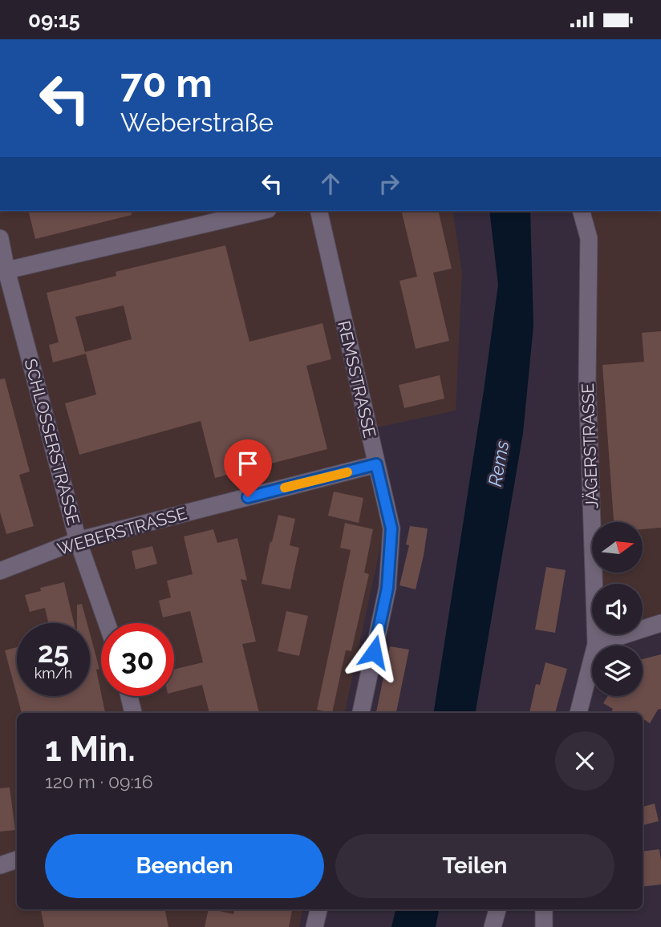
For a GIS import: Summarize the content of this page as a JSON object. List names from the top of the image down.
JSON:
{
  "streets": {
    "street": [
      "REMSSTRASSE",
      "SCHLOSSERSTRASSE",
      "JÄGERSTRASSE",
      "WEBERSTRASSE"
    ]
  },
  "crossings": [
    ["REMSSTRASSE", "WEBERSTRASSE"],
    ["SCHLOSSERSTRASSE", "WEBERSTRASSE"]
  ],
  "water": ["Rems"],
  "north": "right",
  "page": {
    "status": "09:15",
    "turn": ["70 m", "Weberstraße"],
    "speed": "25 km/h",
    "limit": "30",
    "heading": ["1 Min.", "120 m · 09:16"],
    "buttons": ["Beenden", "Teilen"]
  }
}
